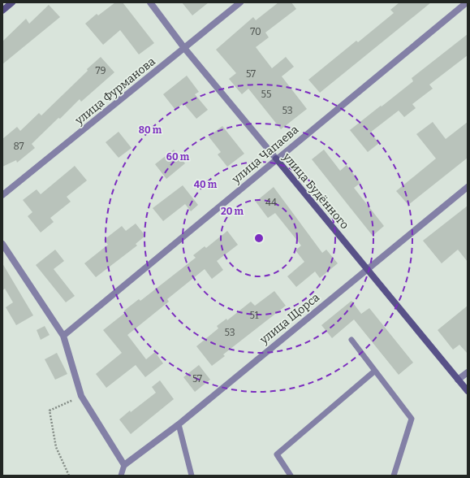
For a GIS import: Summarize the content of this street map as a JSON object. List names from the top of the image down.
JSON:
{
  "streets": {
    "street": [
      "улица Фурманова",
      "улица Чапаева",
      "улица Будённого",
      "улица Щорса"
    ]
  },
  "crossings": [
    ["улица Фурманова", "улица Будённого"],
    ["улица Чапаева", "улица Будённого"],
    ["улица Будённого", "улица Щорса"]
  ],
  "house_numbers": [
    "70",
    "79",
    "57",
    "55",
    "53",
    "87",
    "44",
    "51",
    "53",
    "57"
  ],
  "rings": [
    "80 m",
    "60 m",
    "40 m",
    "20 m"
  ]
}
